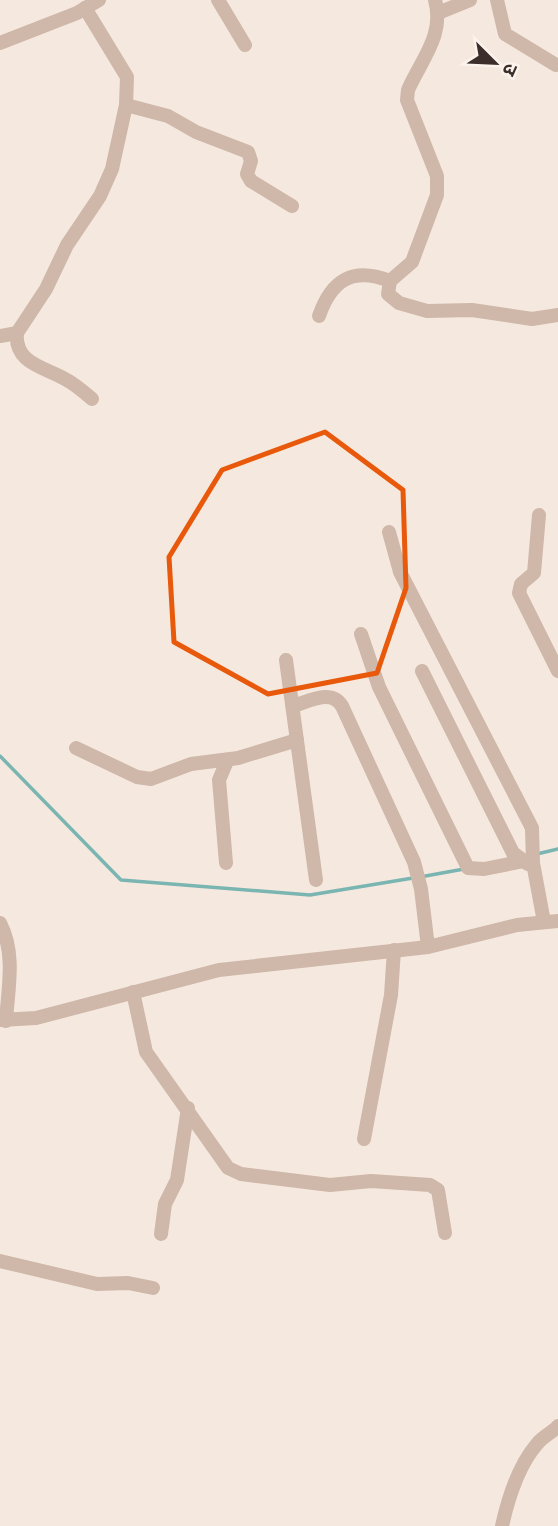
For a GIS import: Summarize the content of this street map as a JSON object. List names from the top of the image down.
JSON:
{
  "north": "bottom right"
}
